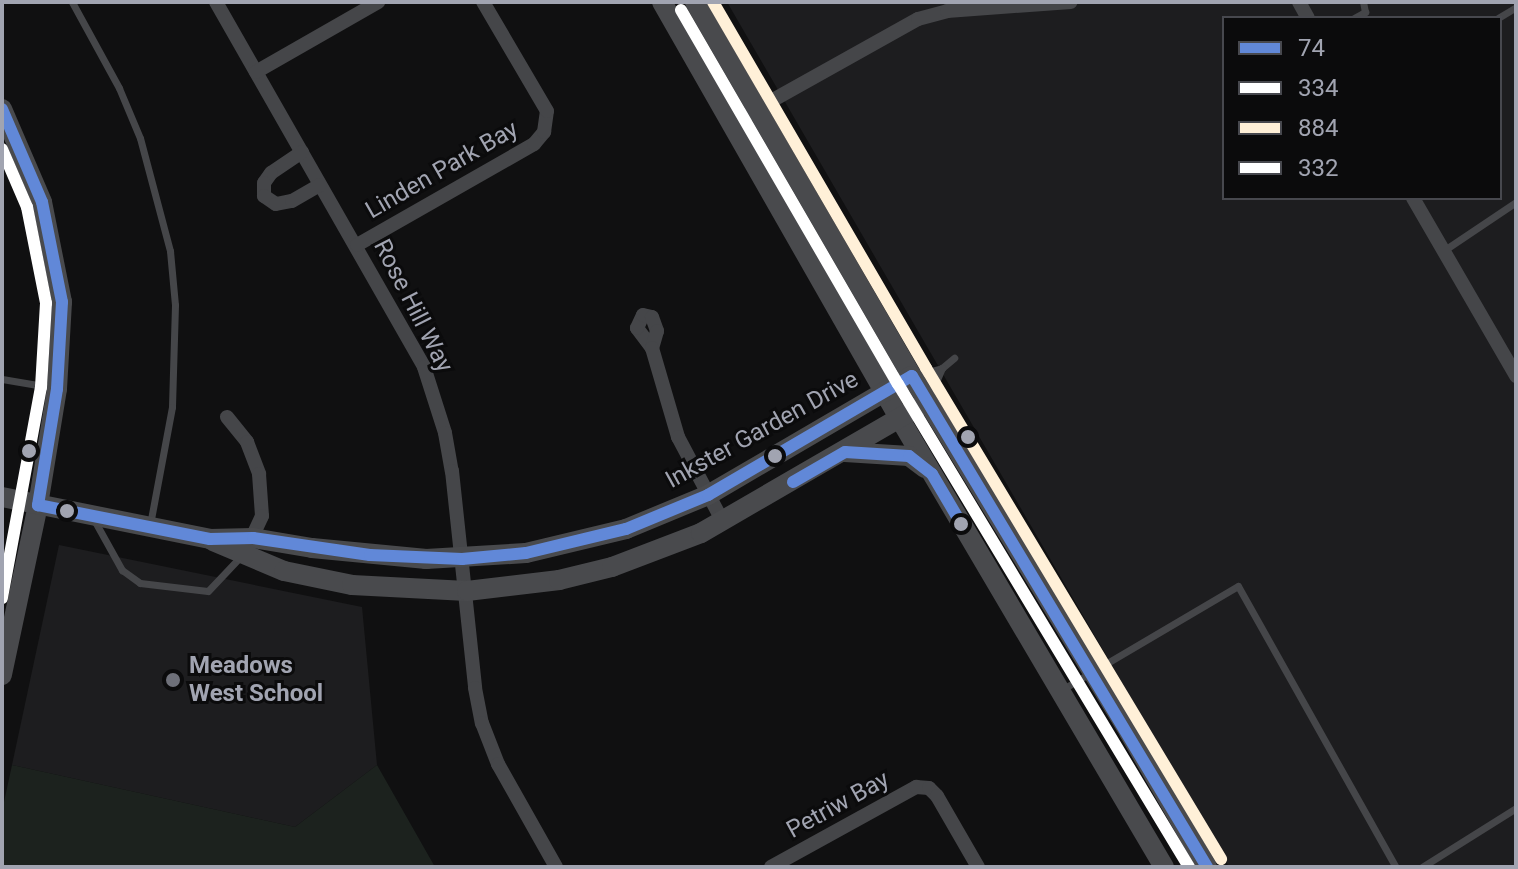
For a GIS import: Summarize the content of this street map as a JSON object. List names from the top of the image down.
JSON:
{
  "streets": {
    "street": [
      "Linden Park Bay",
      "Rose Hill Way",
      "Inkster Garden Drive",
      "Petriw Bay"
    ]
  },
  "crossings": [
    ["Linden Park Bay", "Rose Hill Way"],
    ["Rose Hill Way", "Inkster Garden Drive"]
  ],
  "places": ["Meadows West School"],
  "lines": [
    "transit line 884",
    "transit line 334",
    "transit line 74",
    "transit line 332"
  ],
  "legend": [
    "74",
    "334",
    "884",
    "332"
  ]
}
